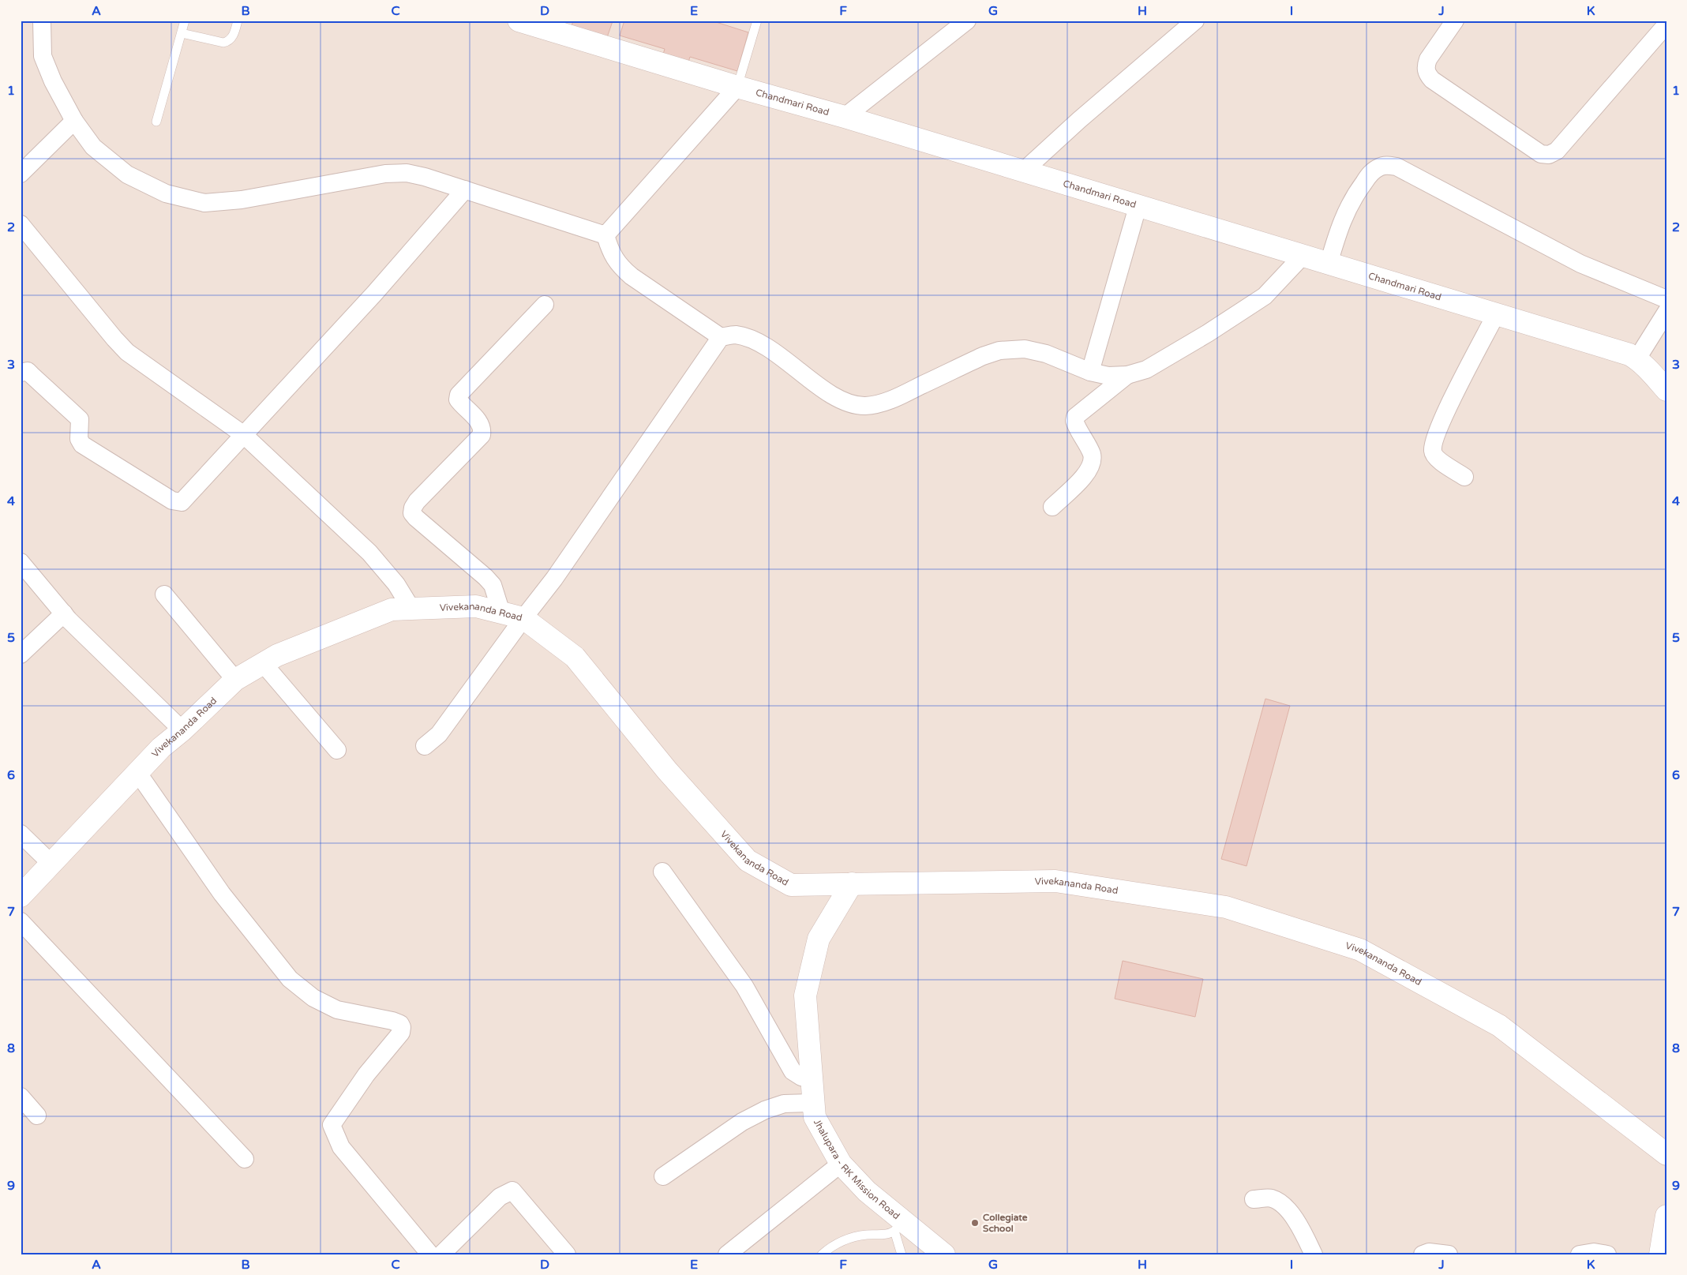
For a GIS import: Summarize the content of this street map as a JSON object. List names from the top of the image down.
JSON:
{
  "streets": {
    "main road": ["Chandmari Road", "Vivekananda Road", "Jhalupara - RK Mission Road"]
  },
  "crossings": [
    ["Vivekananda Road", "Jhalupara - RK Mission Road"]
  ],
  "places": ["Collegiate School"],
  "grid": {
    "columns": [
      "A",
      "B",
      "C",
      "D",
      "E",
      "F",
      "G",
      "H",
      "I",
      "J",
      "K"
    ],
    "rows": [
      "1",
      "2",
      "3",
      "4",
      "5",
      "6",
      "7",
      "8",
      "9"
    ]
  }
}
